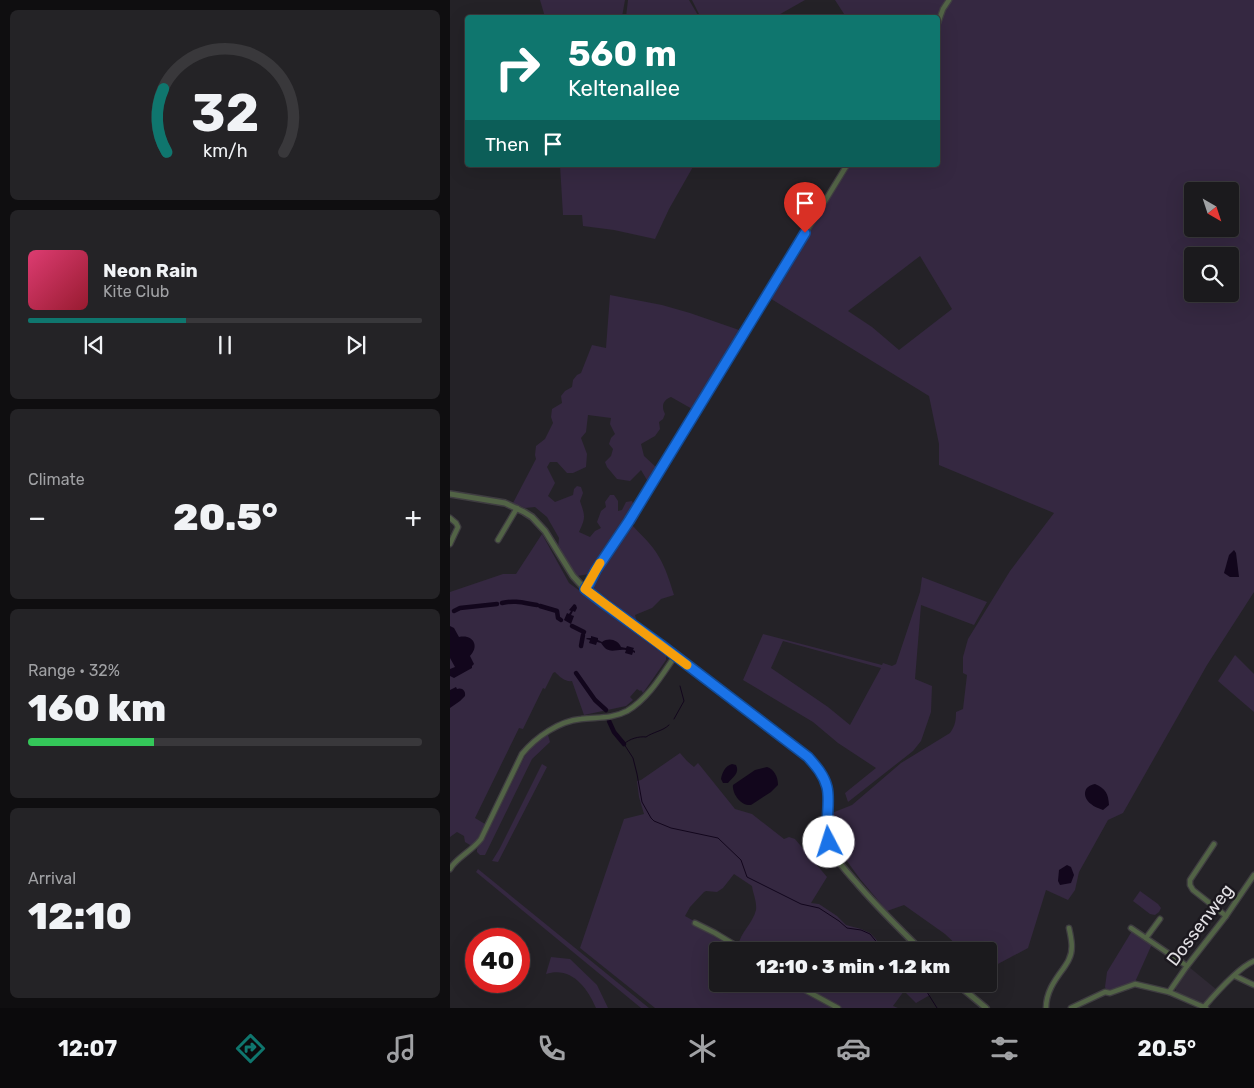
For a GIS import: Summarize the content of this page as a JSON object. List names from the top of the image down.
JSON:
{
  "streets": {
    "street": ["Dossenweg"]
  },
  "north": "bottom right",
  "page": {
    "turn": ["560 m", "Keltenallee"],
    "then": "Then",
    "song": ["Neon Rain", "Kite Club"],
    "tile": [
      "Climate",
      ["Range · 32%", "160 km"],
      ["Arrival", "12:10"]
    ],
    "heat": ["−", "20.5°", "+"],
    "limit": "40",
    "trip": "12:10 · 3 min · 1.2 km",
    "tabs": ["12:07", "20.5°"],
    "gauge": ["32", "km/h"]
  }
}
